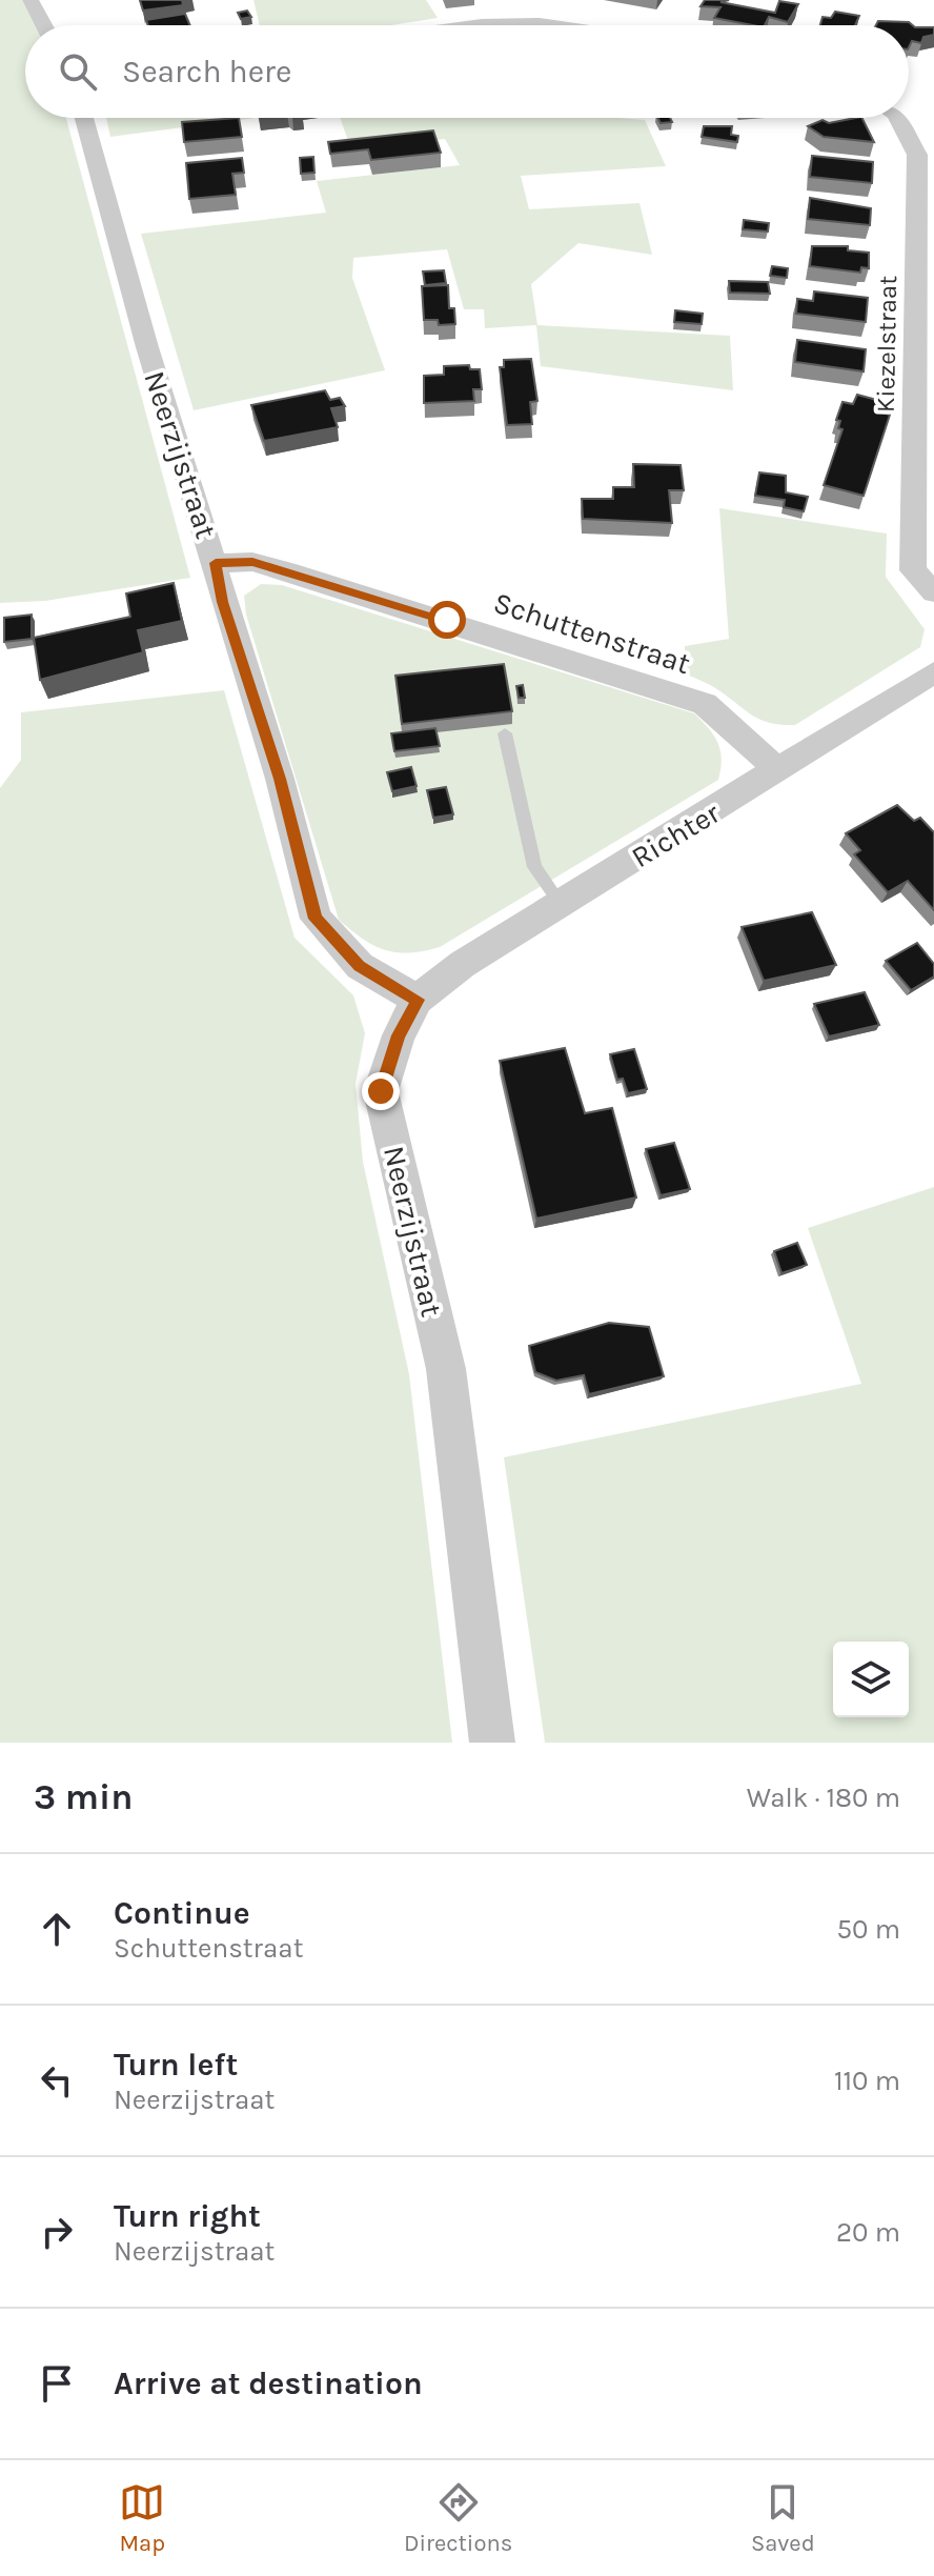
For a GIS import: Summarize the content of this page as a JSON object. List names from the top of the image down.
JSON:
{
  "streets": {
    "street": [
      "Kiezelstraat",
      "Neerzijstraat",
      "Schuttenstraat",
      "Richter"
    ]
  },
  "crossings": [
    ["Neerzijstraat", "Schuttenstraat"],
    ["Neerzijstraat", "Richter"],
    ["Schuttenstraat", "Richter"]
  ],
  "page": {
    "search": "Search here",
    "heading": ["3 min", "Walk · 180 m"],
    "list": [
      ["Continue", "Schuttenstraat", "50 m"],
      ["Turn left", "Neerzijstraat", "110 m"],
      ["Turn right", "Neerzijstraat", "20 m"],
      "Arrive at destination"
    ],
    "nav": ["Map", "Directions", "Saved"]
  }
}
